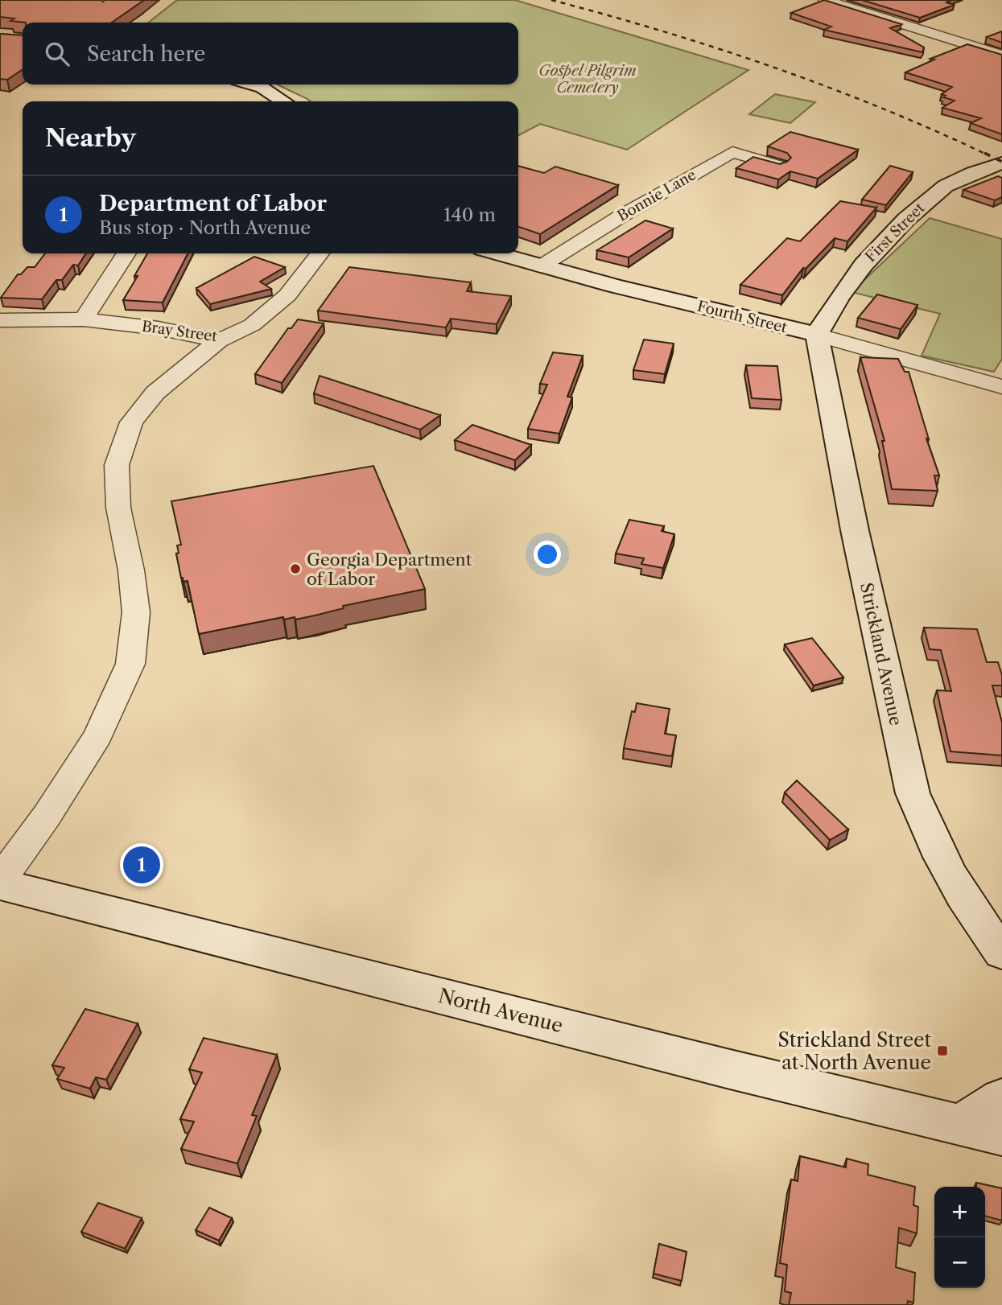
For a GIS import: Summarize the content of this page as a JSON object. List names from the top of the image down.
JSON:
{
  "streets": {
    "street": [
      "Bonnie Lane",
      "First Street",
      "Fourth Street",
      "Bray Street",
      "Strickland Avenue",
      "North Avenue"
    ]
  },
  "crossings": [
    ["Bonnie Lane", "Fourth Street"],
    ["First Street", "Fourth Street"],
    ["First Street", "Strickland Avenue"],
    ["Fourth Street", "Strickland Avenue"]
  ],
  "parks": ["Gospel Pilgrim Cemetery"],
  "places": {
    "other": ["Georgia Department of Labor"],
    "transit": ["Strickland Street at North Avenue"]
  },
  "page": {
    "search": "Search here",
    "heading": "Nearby",
    "list": [
      {
        "mark": "1",
        "name": "Department of Labor",
        "note": "Bus stop · North Avenue",
        "value": "140 m"
      }
    ],
    "pins": "1",
    "map_buttons": ["+", "−"]
  }
}
